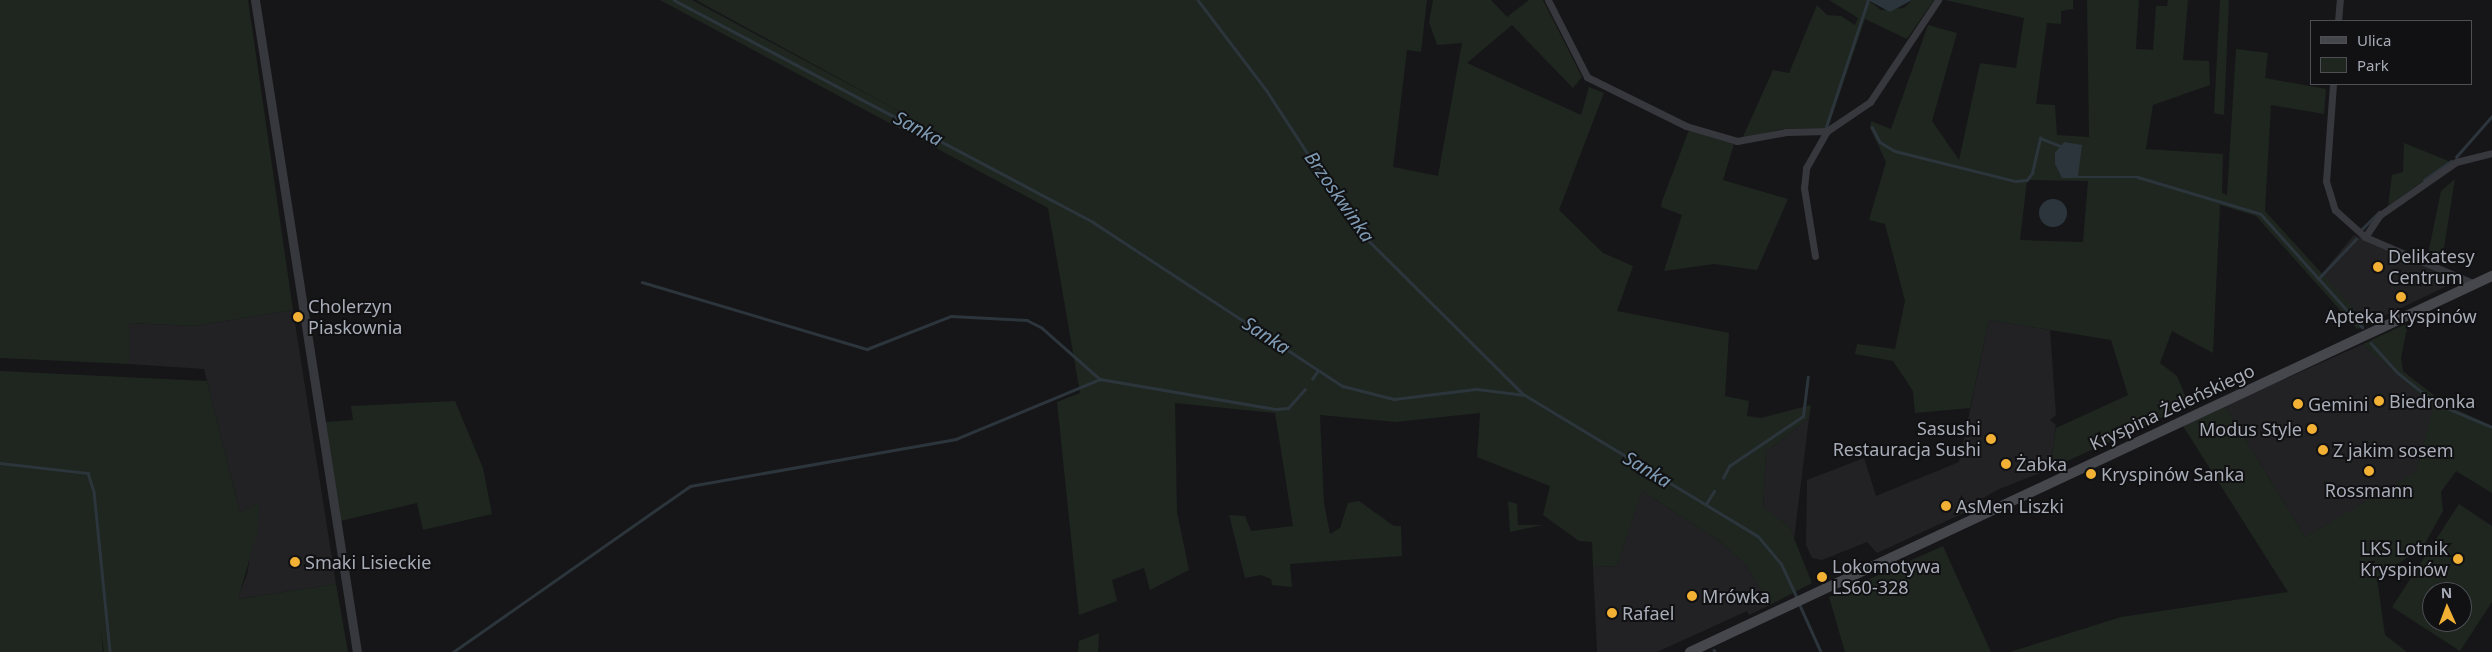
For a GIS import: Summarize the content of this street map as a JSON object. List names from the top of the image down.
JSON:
{
  "streets": {
    "main road": ["Kryspina Żeleńskiego"]
  },
  "water": ["Sanka", "Brzoskwinka"],
  "places": [
    "Delikatesy Centrum",
    "Apteka Kryspinów",
    "Cholerzyn Piaskownia",
    "Biedronka",
    "Gemini",
    "Modus Style",
    "Sasushi Restauracja Sushi",
    "Z jakim sosem",
    "Żabka",
    "Rossmann",
    "Kryspinów Sanka",
    "AsMen Liszki",
    "LKS Lotnik Kryspinów",
    "Smaki Lisieckie",
    "Lokomotywa LS60-328",
    "Mrówka",
    "Rafael"
  ],
  "legend": ["Ulica", "Park"],
  "north": "top"
}
